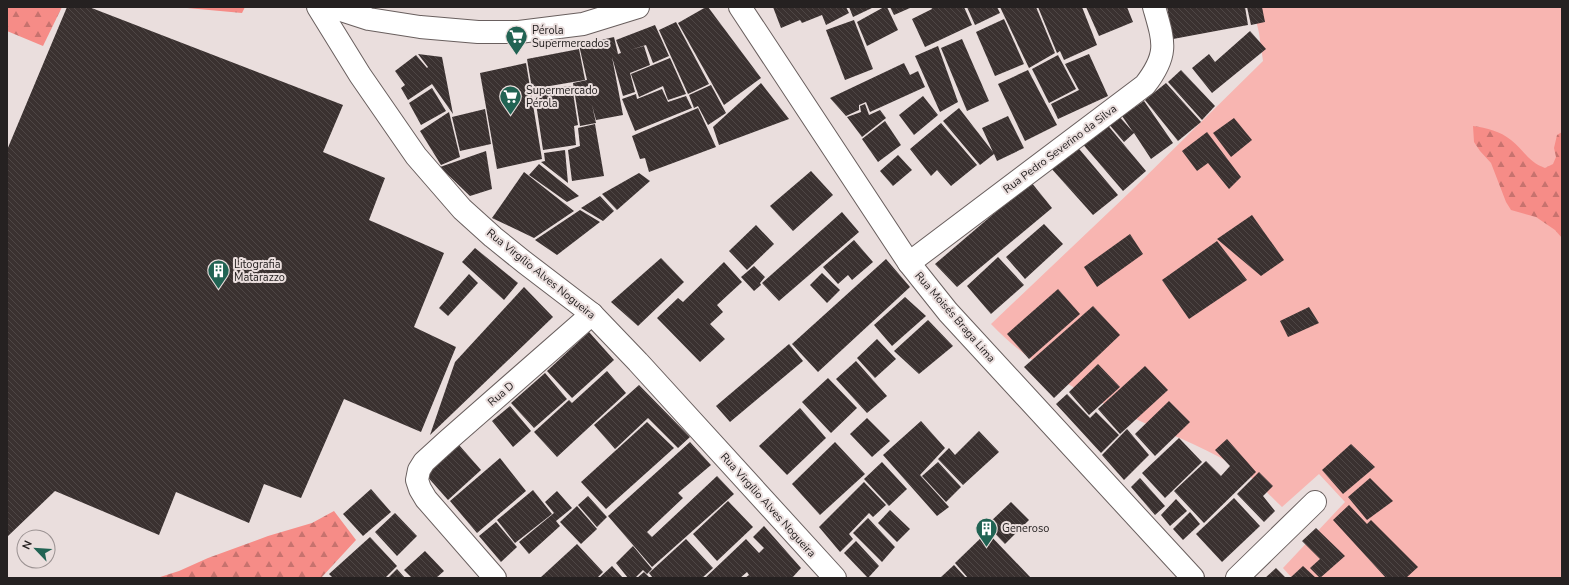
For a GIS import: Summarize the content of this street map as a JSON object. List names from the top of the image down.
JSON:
{
  "streets": {
    "street": [
      "Rua Pedro Severino da Silva",
      "Rua Virgílio Alves Nogueira",
      "Rua Moisés Braga Lima",
      "Rua D"
    ]
  },
  "crossings": [
    ["Rua Pedro Severino da Silva", "Rua Moisés Braga Lima"],
    ["Rua Virgílio Alves Nogueira", "Rua D"]
  ],
  "places": {
    "supermarket": ["Pérola Supermercados", "Supermercado Pérola"],
    "building": ["Litografia Matarazzo", "Generoso"]
  },
  "north": "top left"
}
